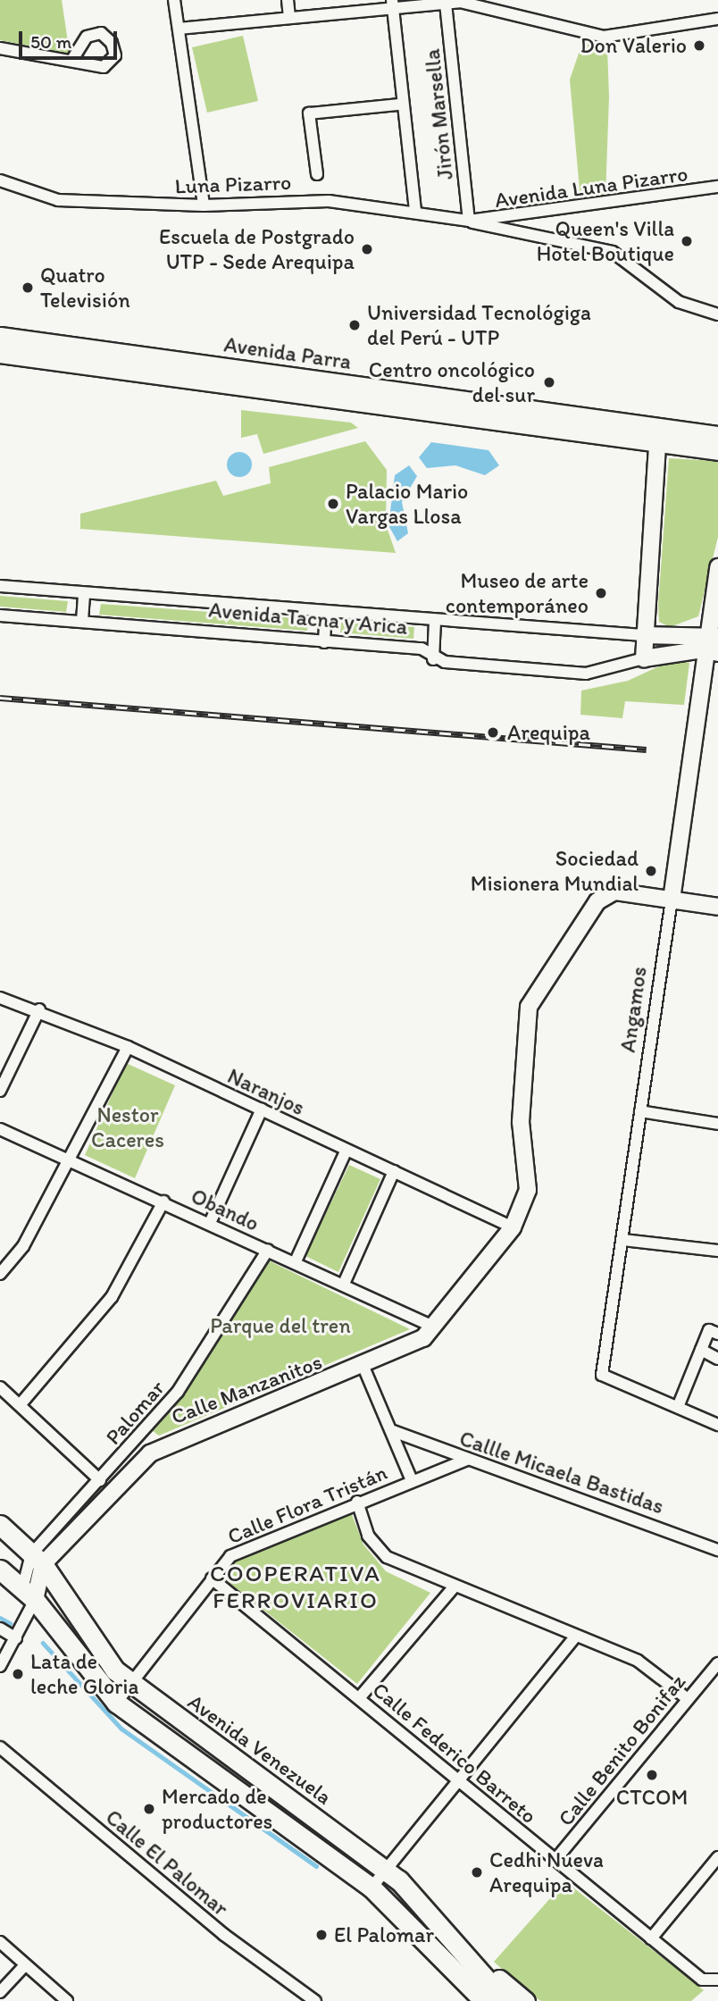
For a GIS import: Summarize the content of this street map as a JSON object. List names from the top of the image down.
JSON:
{
  "streets": {
    "main road": ["Avenida Parra", "Avenida Venezuela"],
    "street": [
      "Jirón Marsella",
      "Luna Pizarro",
      "Avenida Luna Pizarro",
      "Avenida Tacna y Arica",
      "Angamos",
      "Naranjos",
      "Obando",
      "Calle Manzanitos",
      "Palomar",
      "Callle Micaela Bastidas",
      "Calle Flora Tristán",
      "Calle Benito Bonifaz",
      "Calle Federico Barreto",
      "Calle El Palomar"
    ]
  },
  "crossings": [
    ["Jirón Marsella", "Luna Pizarro"],
    ["Jirón Marsella", "Avenida Luna Pizarro"],
    ["Luna Pizarro", "Avenida Luna Pizarro"],
    ["Avenida Tacna y Arica", "Angamos"],
    ["Angamos", "Calle Manzanitos"],
    ["Naranjos", "Calle Manzanitos"],
    ["Obando", "Calle Manzanitos"],
    ["Obando", "Palomar"],
    ["Calle Manzanitos", "Palomar"],
    ["Calle Manzanitos", "Avenida Venezuela"],
    ["Palomar", "Avenida Venezuela"],
    ["Callle Micaela Bastidas", "Calle Flora Tristán"],
    ["Calle Flora Tristán", "Avenida Venezuela"],
    ["Calle Flora Tristán", "Calle Federico Barreto"],
    ["Calle Benito Bonifaz", "Calle Federico Barreto"]
  ],
  "districts": ["COOPERATIVA FERROVIARIO"],
  "parks": ["Nestor Caceres", "Parque del tren"],
  "places": [
    "Don Valerio",
    "Queen's Villa Hotel Boutique",
    "Escuela de Postgrado UTP - Sede Arequipa",
    "Quatro Televisión",
    "Universidad Tecnológiga del Perú - UTP",
    "Centro oncológico del sur",
    "Palacio Mario Vargas Llosa",
    "Museo de arte contemporáneo",
    "Arequipa",
    "Sociedad Misionera Mundial",
    "Lata de leche Gloria",
    "CTCOM",
    "Mercado de productores",
    "Cedhi Nueva Arequipa",
    "El Palomar"
  ],
  "scale_bar": "50 m"
}
